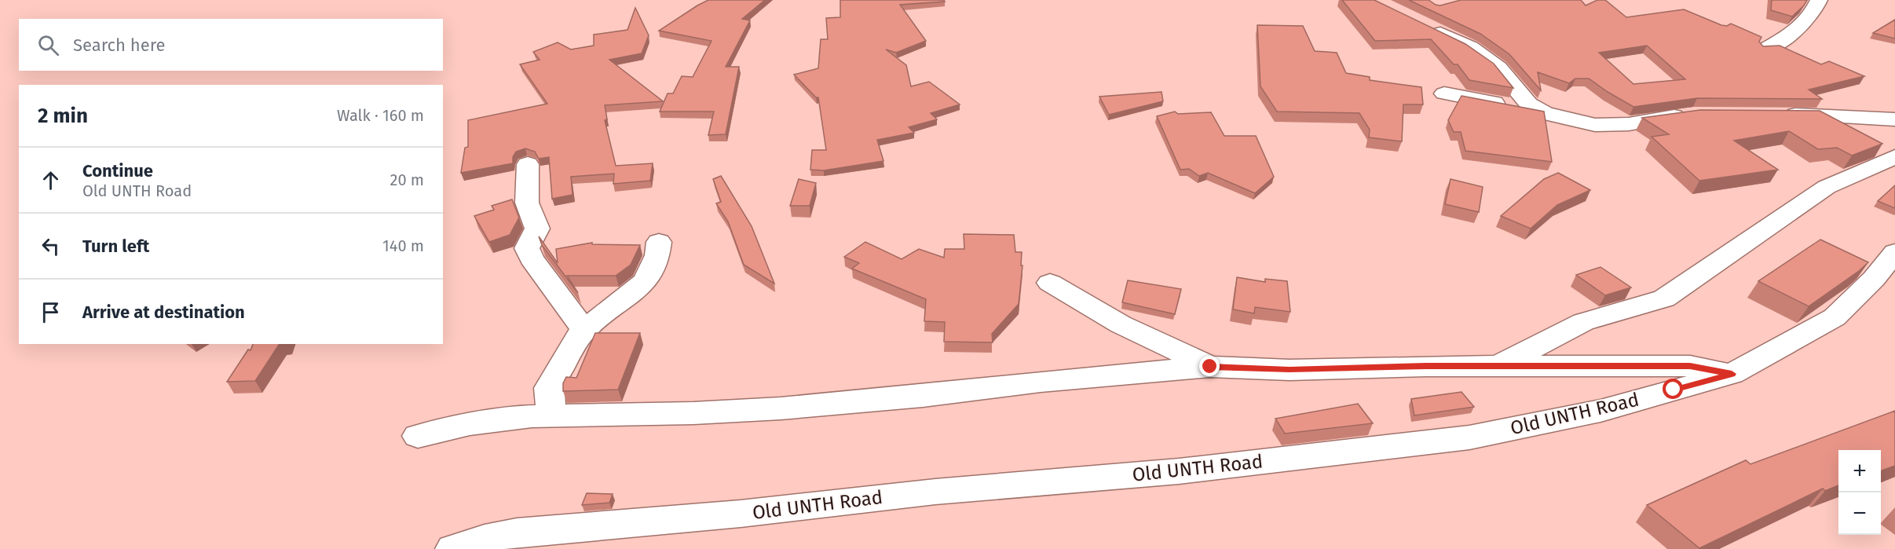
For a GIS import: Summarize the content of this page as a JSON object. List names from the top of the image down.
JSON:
{
  "streets": {
    "street": ["Old UNTH Road"]
  },
  "page": {
    "search": "Search here",
    "heading": ["2 min", "Walk · 160 m"],
    "list": [
      ["Continue", "Old UNTH Road", "20 m"],
      ["Turn left", "140 m"],
      "Arrive at destination"
    ],
    "map_buttons": ["+", "−"]
  }
}
